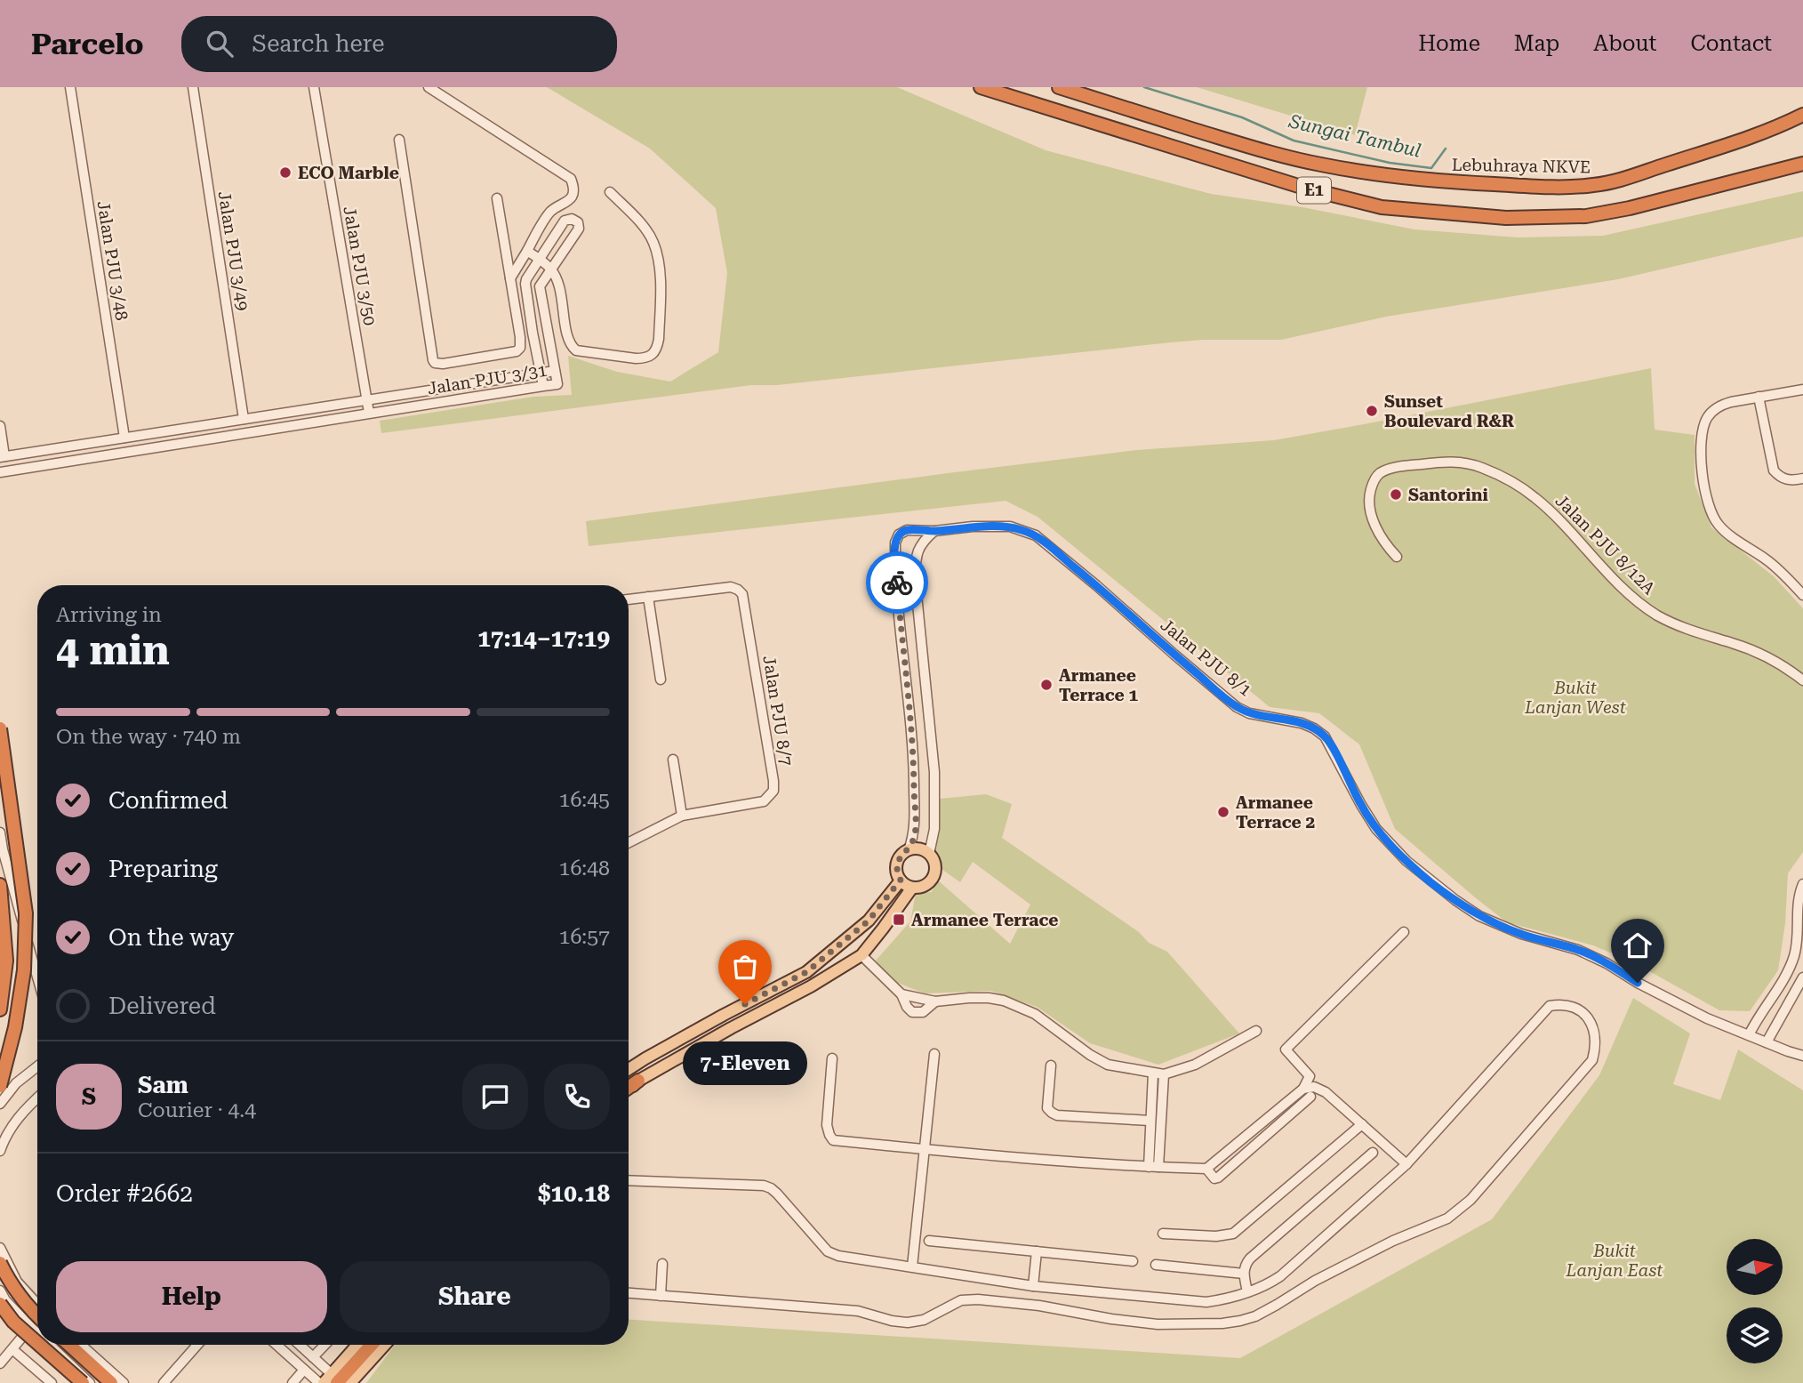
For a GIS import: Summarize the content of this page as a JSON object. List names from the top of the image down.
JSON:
{
  "streets": {
    "highway": ["Lebuhraya NKVE", "E1"],
    "street": [
      "Jalan PJU 3/49",
      "Jalan PJU 3/48",
      "Jalan PJU 3/50",
      "Jalan PJU 3/31",
      "Jalan PJU 8/12A",
      "Jalan PJU 8/1",
      "Jalan PJU 8/7"
    ]
  },
  "crossings": [
    ["Jalan PJU 3/49", "Jalan PJU 3/31"],
    ["Jalan PJU 3/48", "Jalan PJU 3/31"],
    ["Jalan PJU 3/50", "Jalan PJU 3/31"]
  ],
  "water": ["Sungai Tambul"],
  "parks": ["Bukit Lanjan West", "Bukit Lanjan East"],
  "places": {
    "other": [
      "ECO Marble",
      "Sunset Boulevard R&R",
      "Santorini",
      "Armanee Terrace 1",
      "Armanee Terrace 2",
      "7-Eleven"
    ],
    "transit": ["Armanee Terrace"]
  },
  "north": "right",
  "page": {
    "header": "Parcelo",
    "search": "Search here",
    "nav": [
      "Home",
      "Map",
      "About",
      "Contact"
    ],
    "heading": ["4 min", "Arriving in", "17:14–17:19"],
    "panel": [
      "Sam",
      "Courier · 4.4",
      "Order #2662",
      "$10.18"
    ],
    "bar": "On the way · 740 m",
    "list": [
      ["Confirmed", "16:45"],
      ["Preparing", "16:48"],
      ["On the way", "16:57"],
      "Delivered"
    ],
    "bubble": "7-Eleven",
    "round": "S",
    "buttons": ["Help", "Share"]
  }
}
